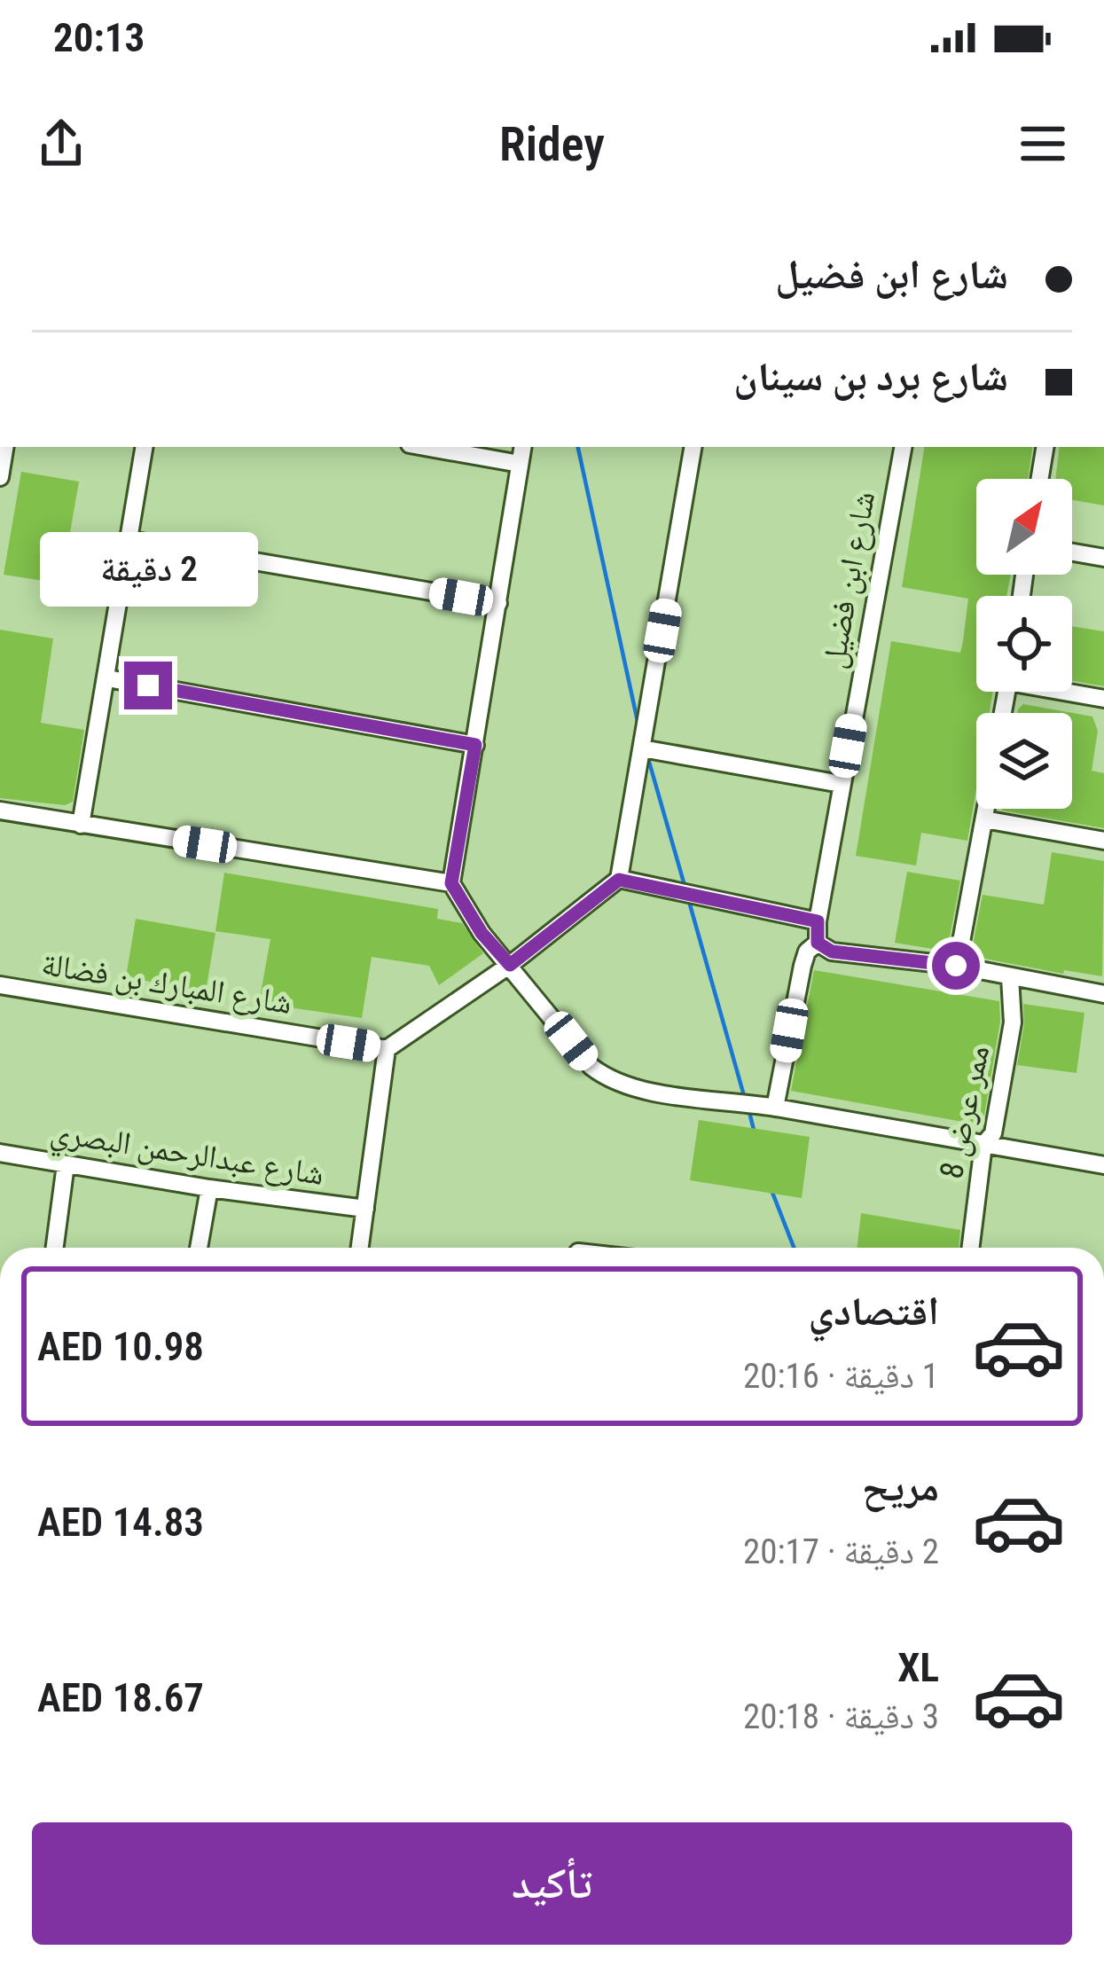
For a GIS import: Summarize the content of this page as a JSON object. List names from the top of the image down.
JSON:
{
  "streets": {
    "street": [
      "شارع ابن فضيل",
      "شارع المبارك بن فضالة",
      "ممر عرض 8",
      "شارع عبدالرحمن البصري"
    ]
  },
  "north": "top right",
  "page": {
    "status": "20:13",
    "header": "Ridey",
    "banner": ["شارع ابن فضيل", "شارع برد بن سينان"],
    "bubble": "2 دقيقة",
    "list": [
      {
        "name": "اقتصادي",
        "note": "1 دقيقة · 20:16",
        "value": "AED 10.98"
      },
      {
        "name": "مريح",
        "note": "2 دقيقة · 20:17",
        "value": "AED 14.83"
      },
      {
        "name": "XL",
        "note": "3 دقيقة · 20:18",
        "value": "AED 18.67"
      }
    ],
    "buttons": "تأكيد"
  }
}
